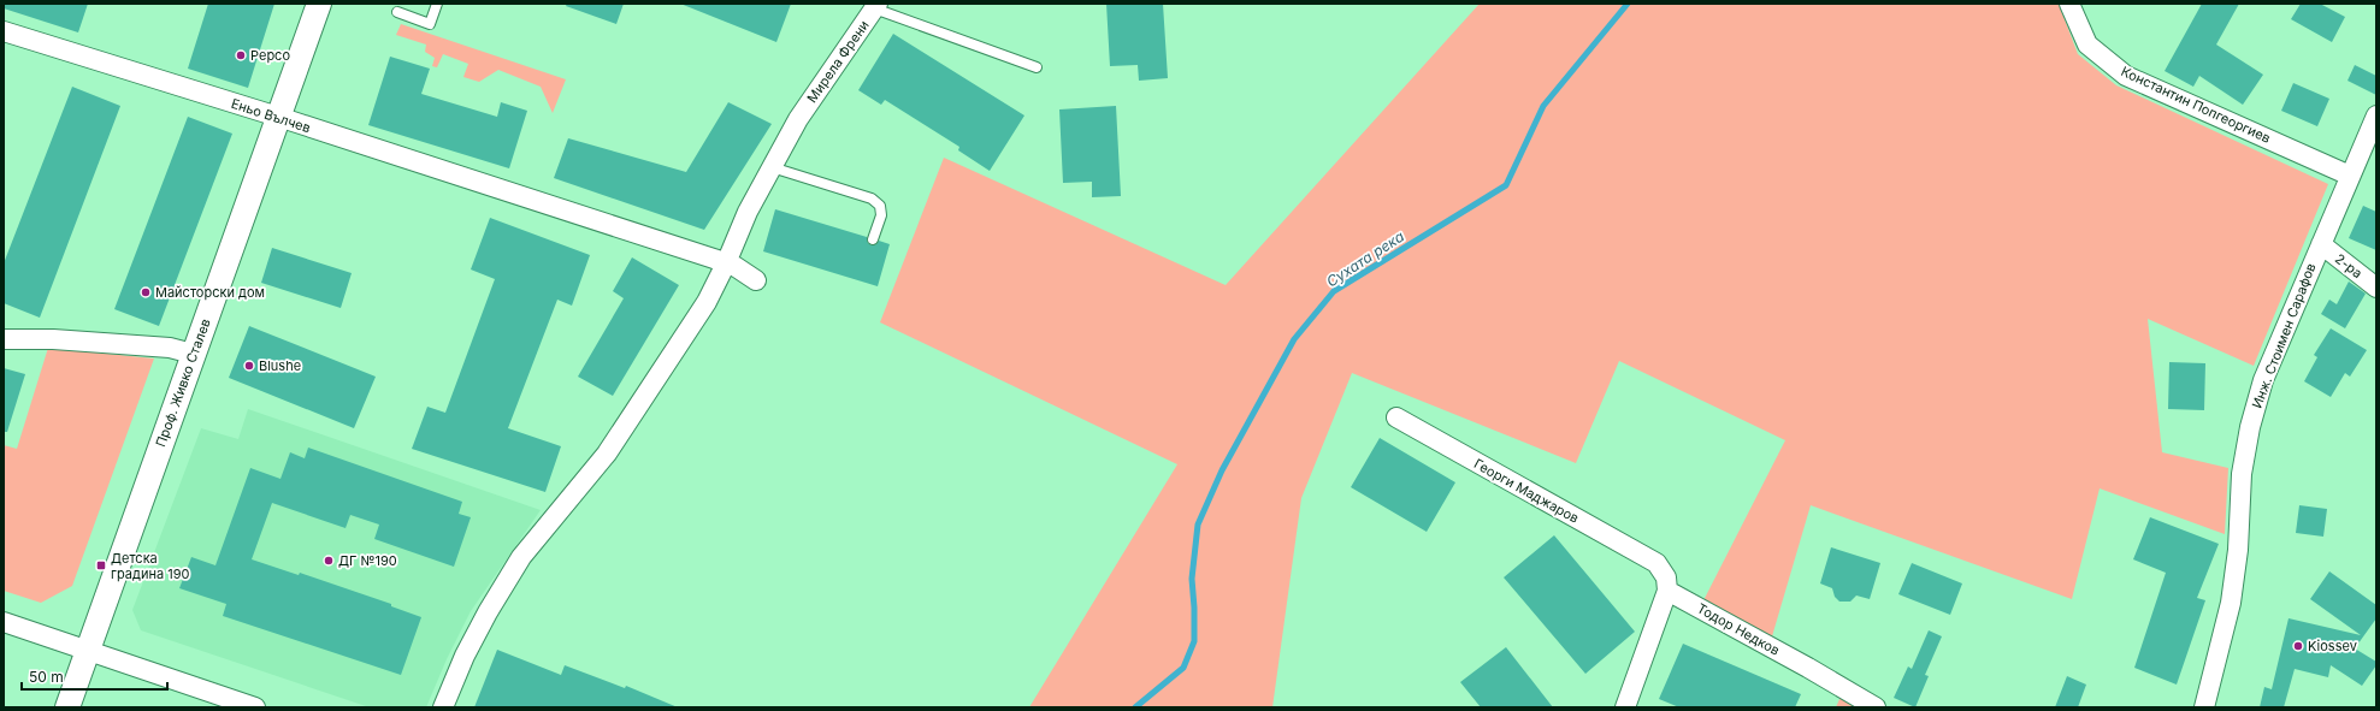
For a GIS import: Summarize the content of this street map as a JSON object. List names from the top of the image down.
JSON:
{
  "streets": {
    "street": [
      "Мирела Френи",
      "Константин Попгеоргиев",
      "Еньо Вълчев",
      "2-ра",
      "Инж. Стоимен Сарафов",
      "Проф. Живко Сталев",
      "Георги Маджаров",
      "Тодор Недков"
    ]
  },
  "crossings": [
    ["Мирела Френи", "Еньо Вълчев"],
    ["Константин Попгеоргиев", "Инж. Стоимен Сарафов"],
    ["Еньо Вълчев", "Проф. Живко Сталев"],
    ["2-ра", "Инж. Стоимен Сарафов"],
    ["Георги Маджаров", "Тодор Недков"]
  ],
  "water": ["Сухата река"],
  "places": {
    "other": [
      "Pepco",
      "Майсторски дом",
      "Blushe",
      "ДГ №190",
      "Kiossev"
    ],
    "transit": ["Детска градина 190"]
  },
  "scale_bar": "50 m"
}
